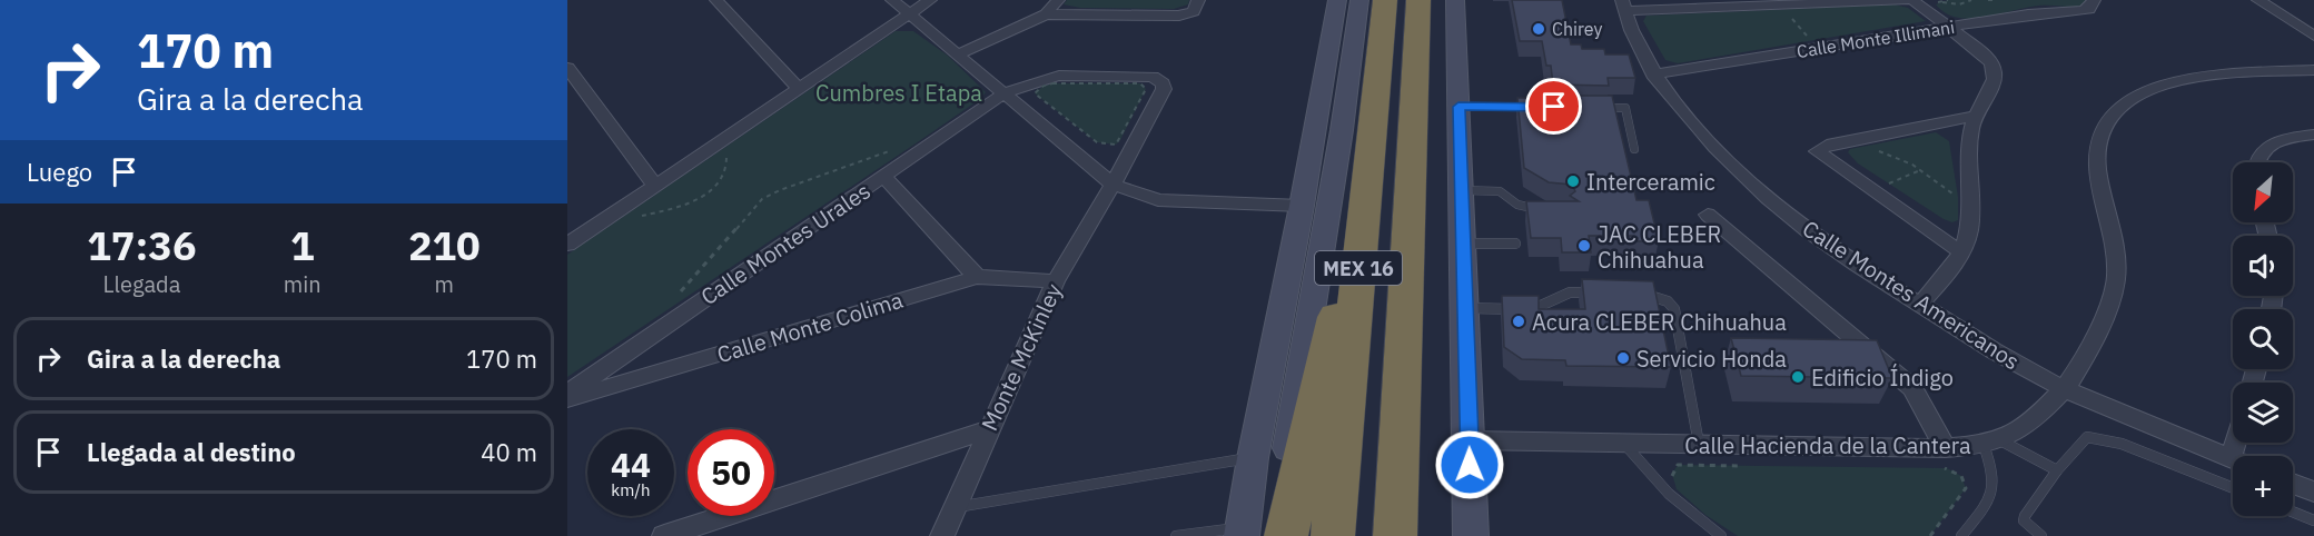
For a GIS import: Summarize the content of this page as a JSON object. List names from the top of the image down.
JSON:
{
  "streets": {
    "highway": ["MEX 16"],
    "street": [
      "Calle Monte Illimani",
      "Calle Montes Urales",
      "Calle Montes Americanos",
      "Calle Monte Colima",
      "Monte McKinley",
      "Calle Hacienda de la Cantera"
    ]
  },
  "crossings": [
    ["Calle Monte Illimani", "Calle Montes Americanos"],
    ["Calle Montes Urales", "Monte McKinley"],
    ["Calle Montes Americanos", "Calle Hacienda de la Cantera"],
    ["Calle Monte Colima", "Monte McKinley"]
  ],
  "parks": ["Cumbres I Etapa"],
  "places": [
    "Chirey",
    "Interceramic",
    "JAC CLEBER Chihuahua",
    "Acura CLEBER Chihuahua",
    "Servicio Honda",
    "Edificio Índigo"
  ],
  "north": "bottom left",
  "page": {
    "turn": ["170 m", "Gira a la derecha"],
    "then": "Luego",
    "map_buttons": "+",
    "eta": [
      "17:36",
      "Llegada",
      "1",
      "min",
      "210",
      "m"
    ],
    "list": [
      {
        "name": "Gira a la derecha",
        "value": "170 m"
      },
      {
        "name": "Llegada al destino",
        "value": "40 m"
      }
    ],
    "speed": "44 km/h",
    "limit": "50"
  }
}
